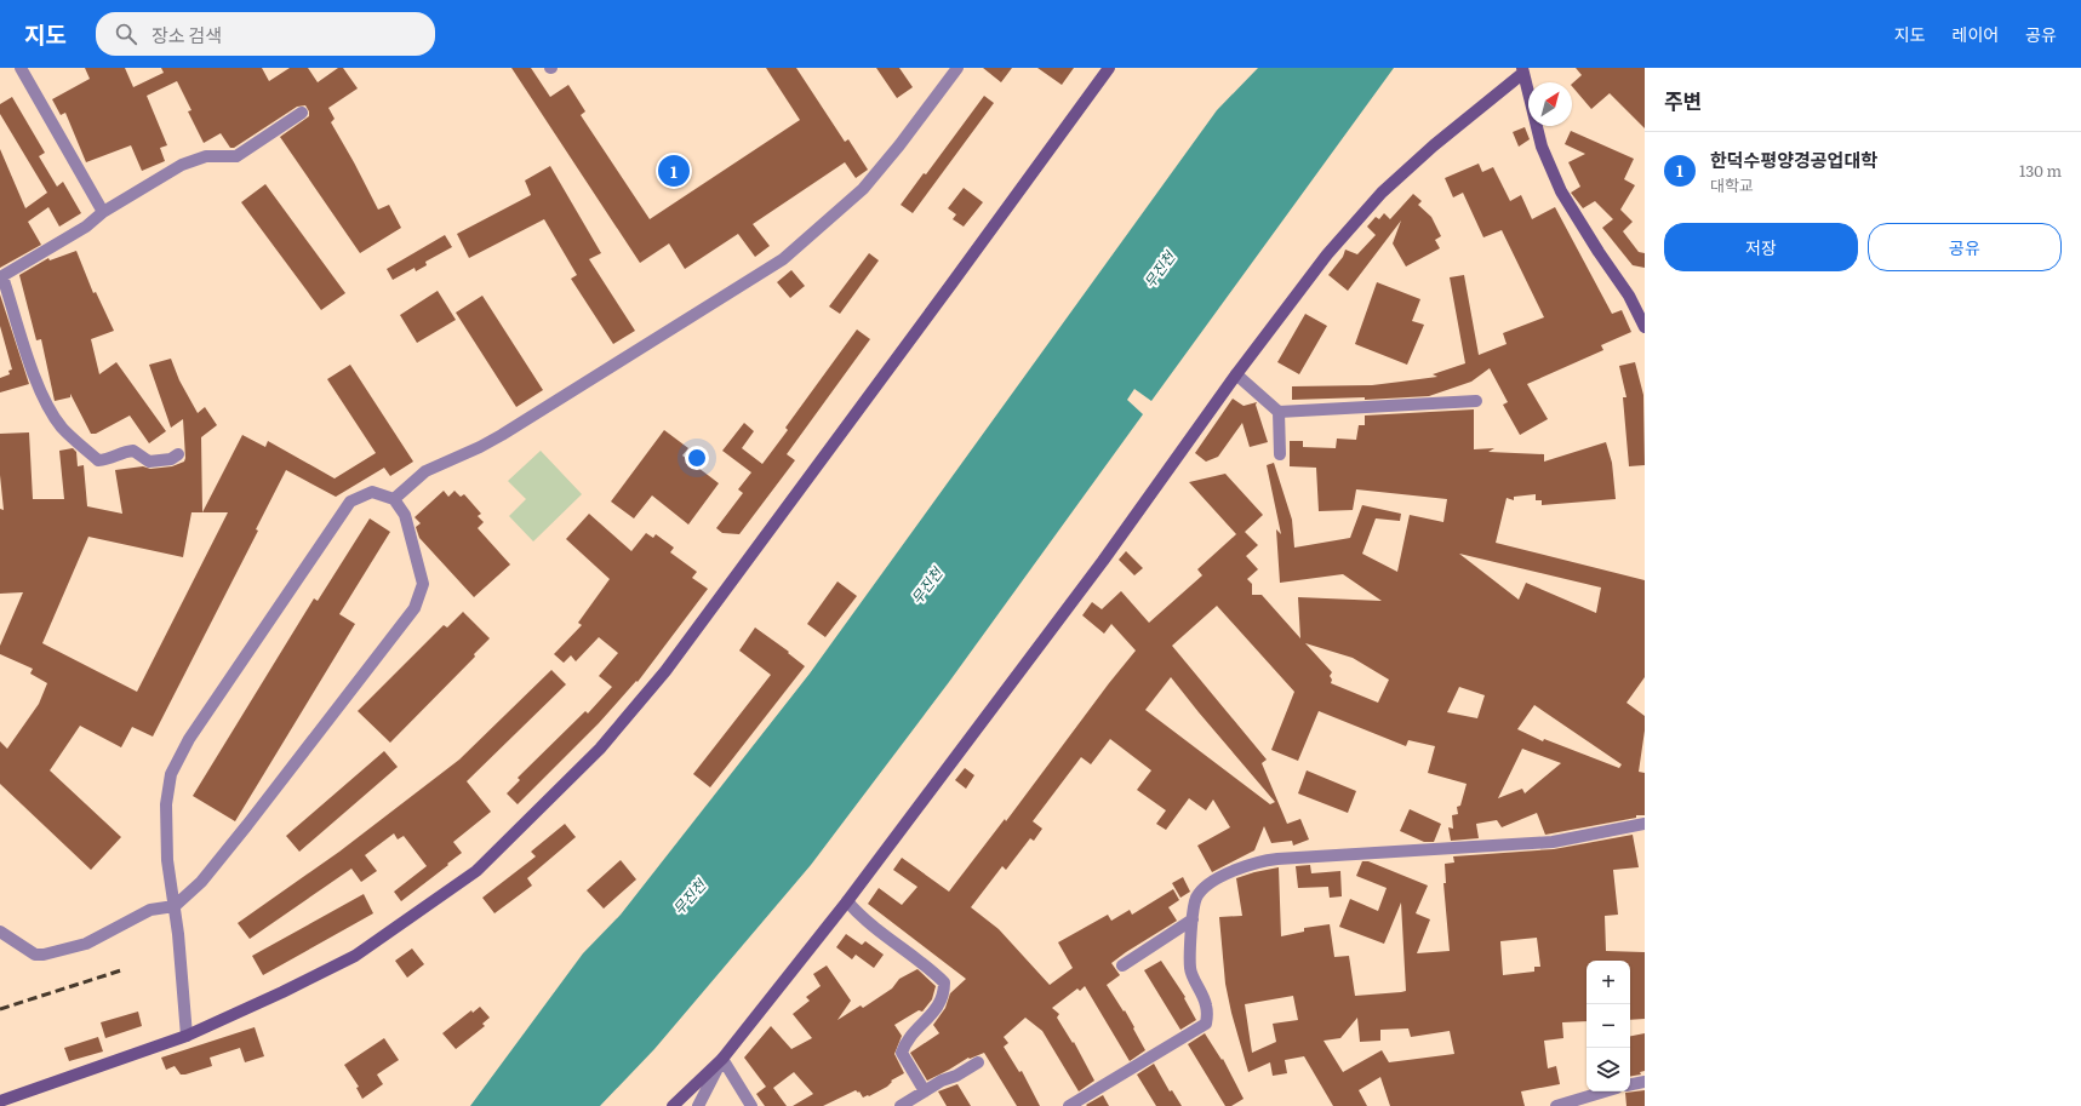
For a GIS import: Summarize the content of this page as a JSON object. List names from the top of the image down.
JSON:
{
  "water": ["무진천"],
  "north": "top right",
  "page": {
    "header": "지도",
    "search": "장소 검색",
    "nav": ["지도", "레이어", "공유"],
    "heading": "주변",
    "list": [
      {
        "mark": "1",
        "name": "한덕수평양경공업대학",
        "note": "대학교",
        "value": "130 m"
      }
    ],
    "pins": "1",
    "buttons": ["저장", "공유"],
    "map_buttons": ["+", "−"]
  }
}
